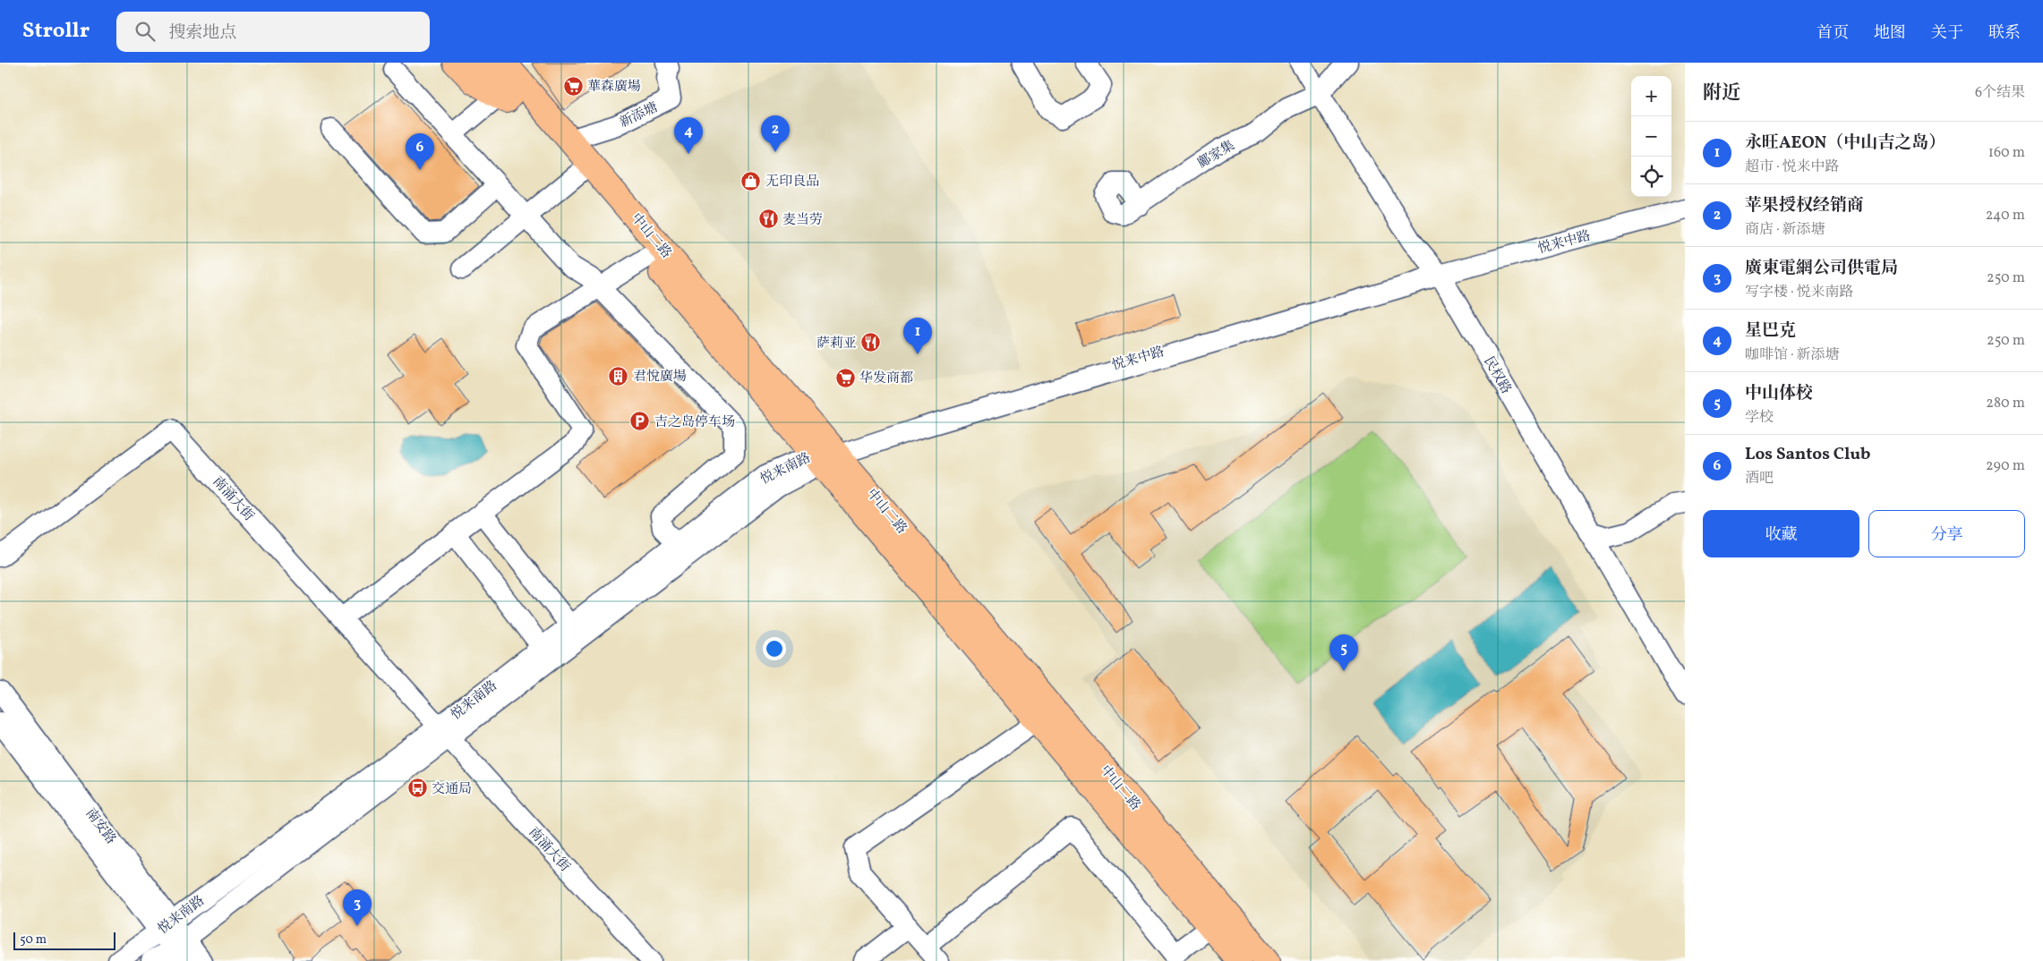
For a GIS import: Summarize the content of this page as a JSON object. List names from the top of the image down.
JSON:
{
  "streets": {
    "main road": ["中山二路"],
    "street": [
      "新添塘",
      "鄺家集",
      "悦来中路",
      "民权路",
      "悦来南路",
      "南涌大街",
      "南安路"
    ]
  },
  "crossings": [
    ["新添塘", "中山二路"],
    ["鄺家集", "民权路"],
    ["中山二路", "悦来中路"],
    ["中山二路", "悦来南路"],
    ["悦来中路", "民权路"],
    ["悦来中路", "悦来南路"],
    ["悦来南路", "南涌大街"],
    ["悦来南路", "南安路"]
  ],
  "places": {
    "supermarket": ["華森廣場", "华发商都"],
    "shop": ["无印良品"],
    "restaurant": ["麦当劳", "萨莉亚"],
    "building": ["君悅廣場"],
    "parking": ["吉之岛停车场"],
    "bus stop": ["交通局"]
  },
  "scale_bar": "50 m",
  "page": {
    "header": "Strollr",
    "search": "搜索地点",
    "nav": [
      "首页",
      "地图",
      "关于",
      "联系"
    ],
    "heading": ["附近", "6个结果"],
    "map_buttons": ["+", "−"],
    "pins": [
      "2",
      "4",
      "6",
      "1",
      "5",
      "3"
    ],
    "list": [
      {
        "mark": "1",
        "name": "永旺AEON（中山吉之岛）",
        "note": "超市 · 悦来中路",
        "value": "160 m"
      },
      {
        "mark": "2",
        "name": "苹果授权经销商",
        "note": "商店 · 新添塘",
        "value": "240 m"
      },
      {
        "mark": "3",
        "name": "廣東電網公司供電局",
        "note": "写字楼 · 悦来南路",
        "value": "250 m"
      },
      {
        "mark": "4",
        "name": "星巴克",
        "note": "咖啡馆 · 新添塘",
        "value": "250 m"
      },
      {
        "mark": "5",
        "name": "中山体校",
        "note": "学校",
        "value": "280 m"
      },
      {
        "mark": "6",
        "name": "Los Santos Club",
        "note": "酒吧",
        "value": "290 m"
      }
    ],
    "buttons": ["收藏", "分享"],
    "scale": "50 m"
  }
}
